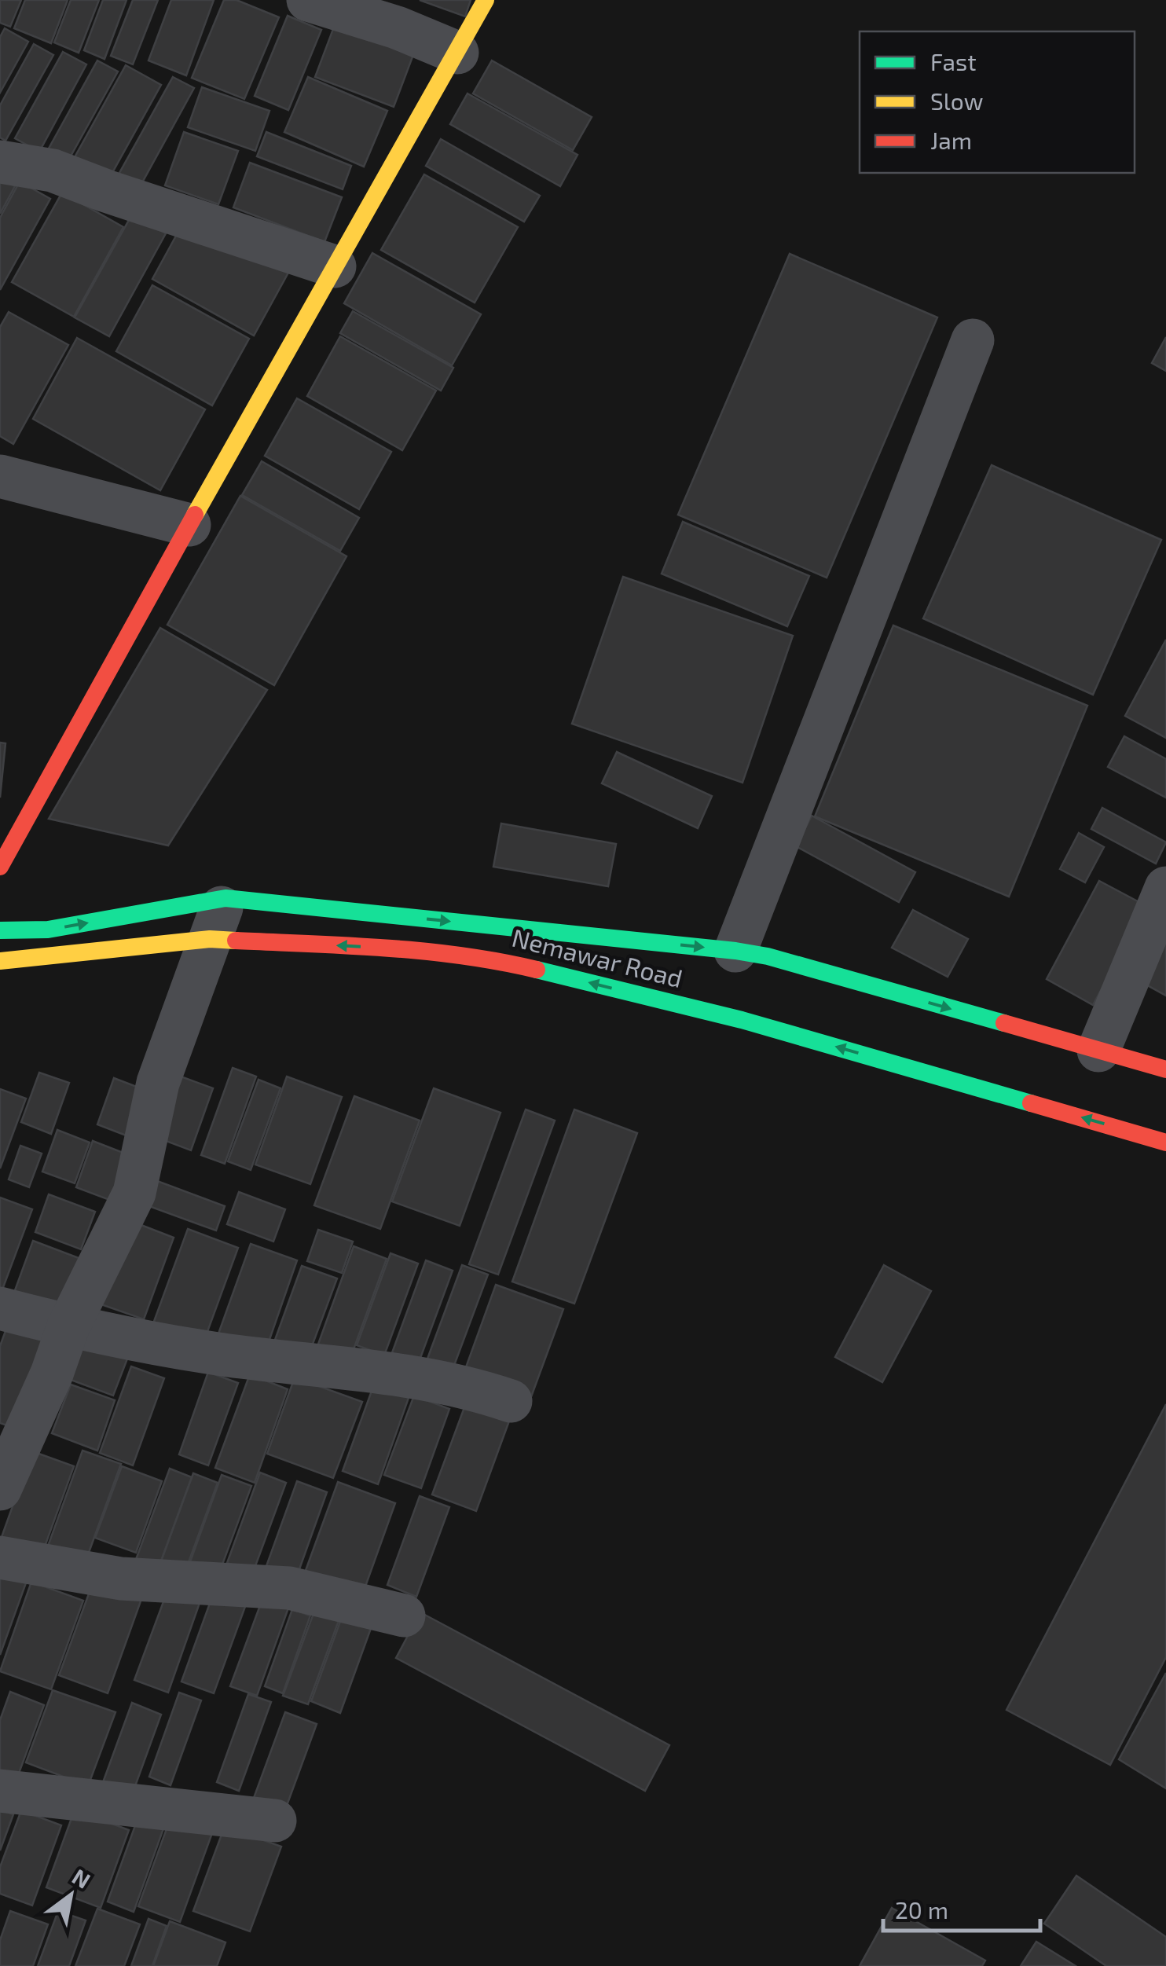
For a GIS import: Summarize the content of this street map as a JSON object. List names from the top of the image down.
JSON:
{
  "streets": {
    "main road": ["Nemawar Road"]
  },
  "legend": ["Fast", "Slow", "Jam"],
  "scale_bar": "20 m",
  "north": "top right"
}
